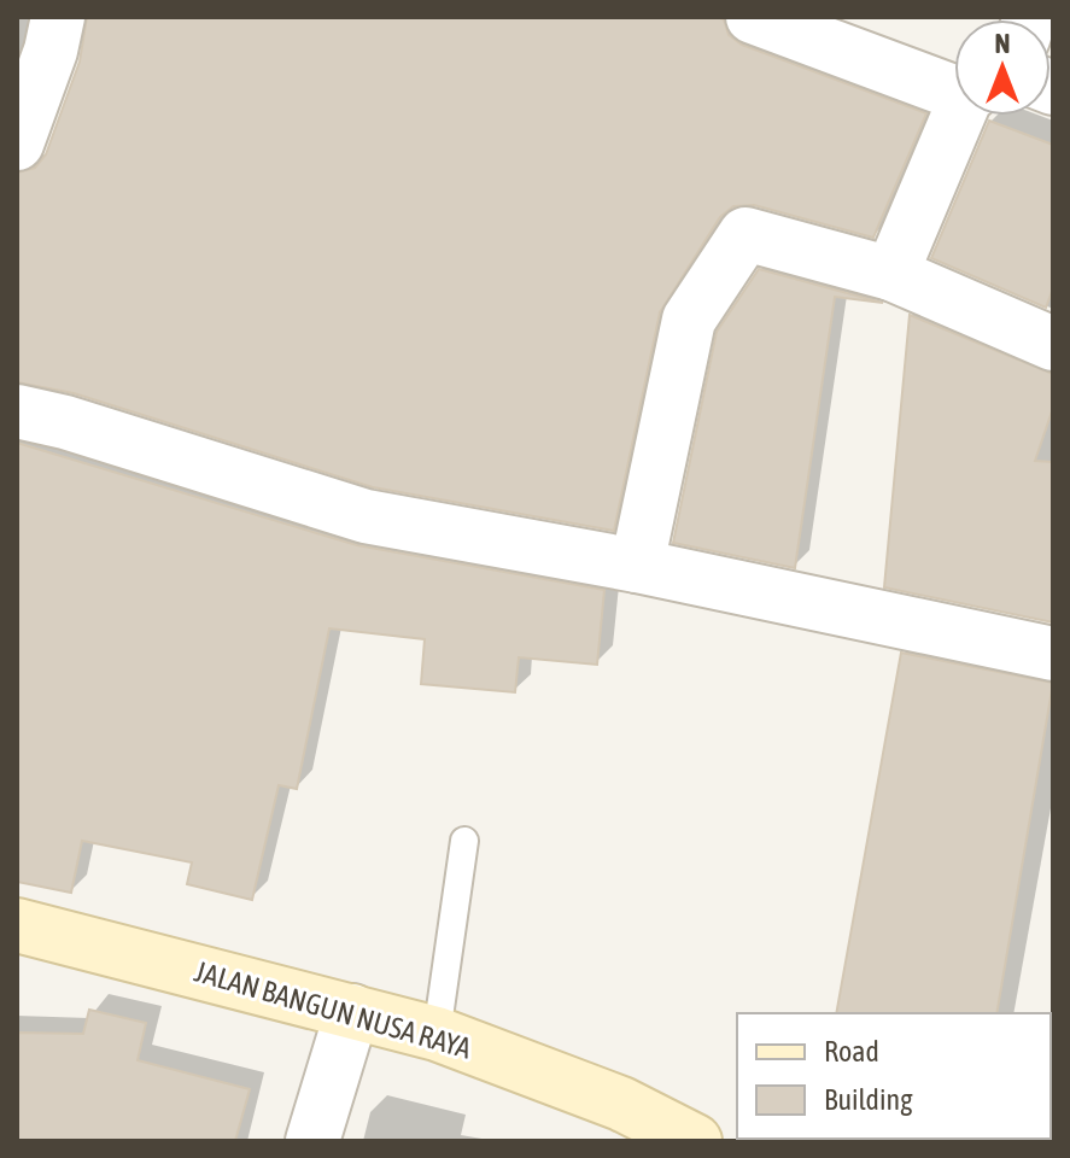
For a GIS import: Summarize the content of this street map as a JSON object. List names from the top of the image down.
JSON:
{
  "streets": {
    "street": ["JALAN BANGUN NUSA RAYA"]
  },
  "legend": ["Road", "Building"],
  "north": "top"
}
